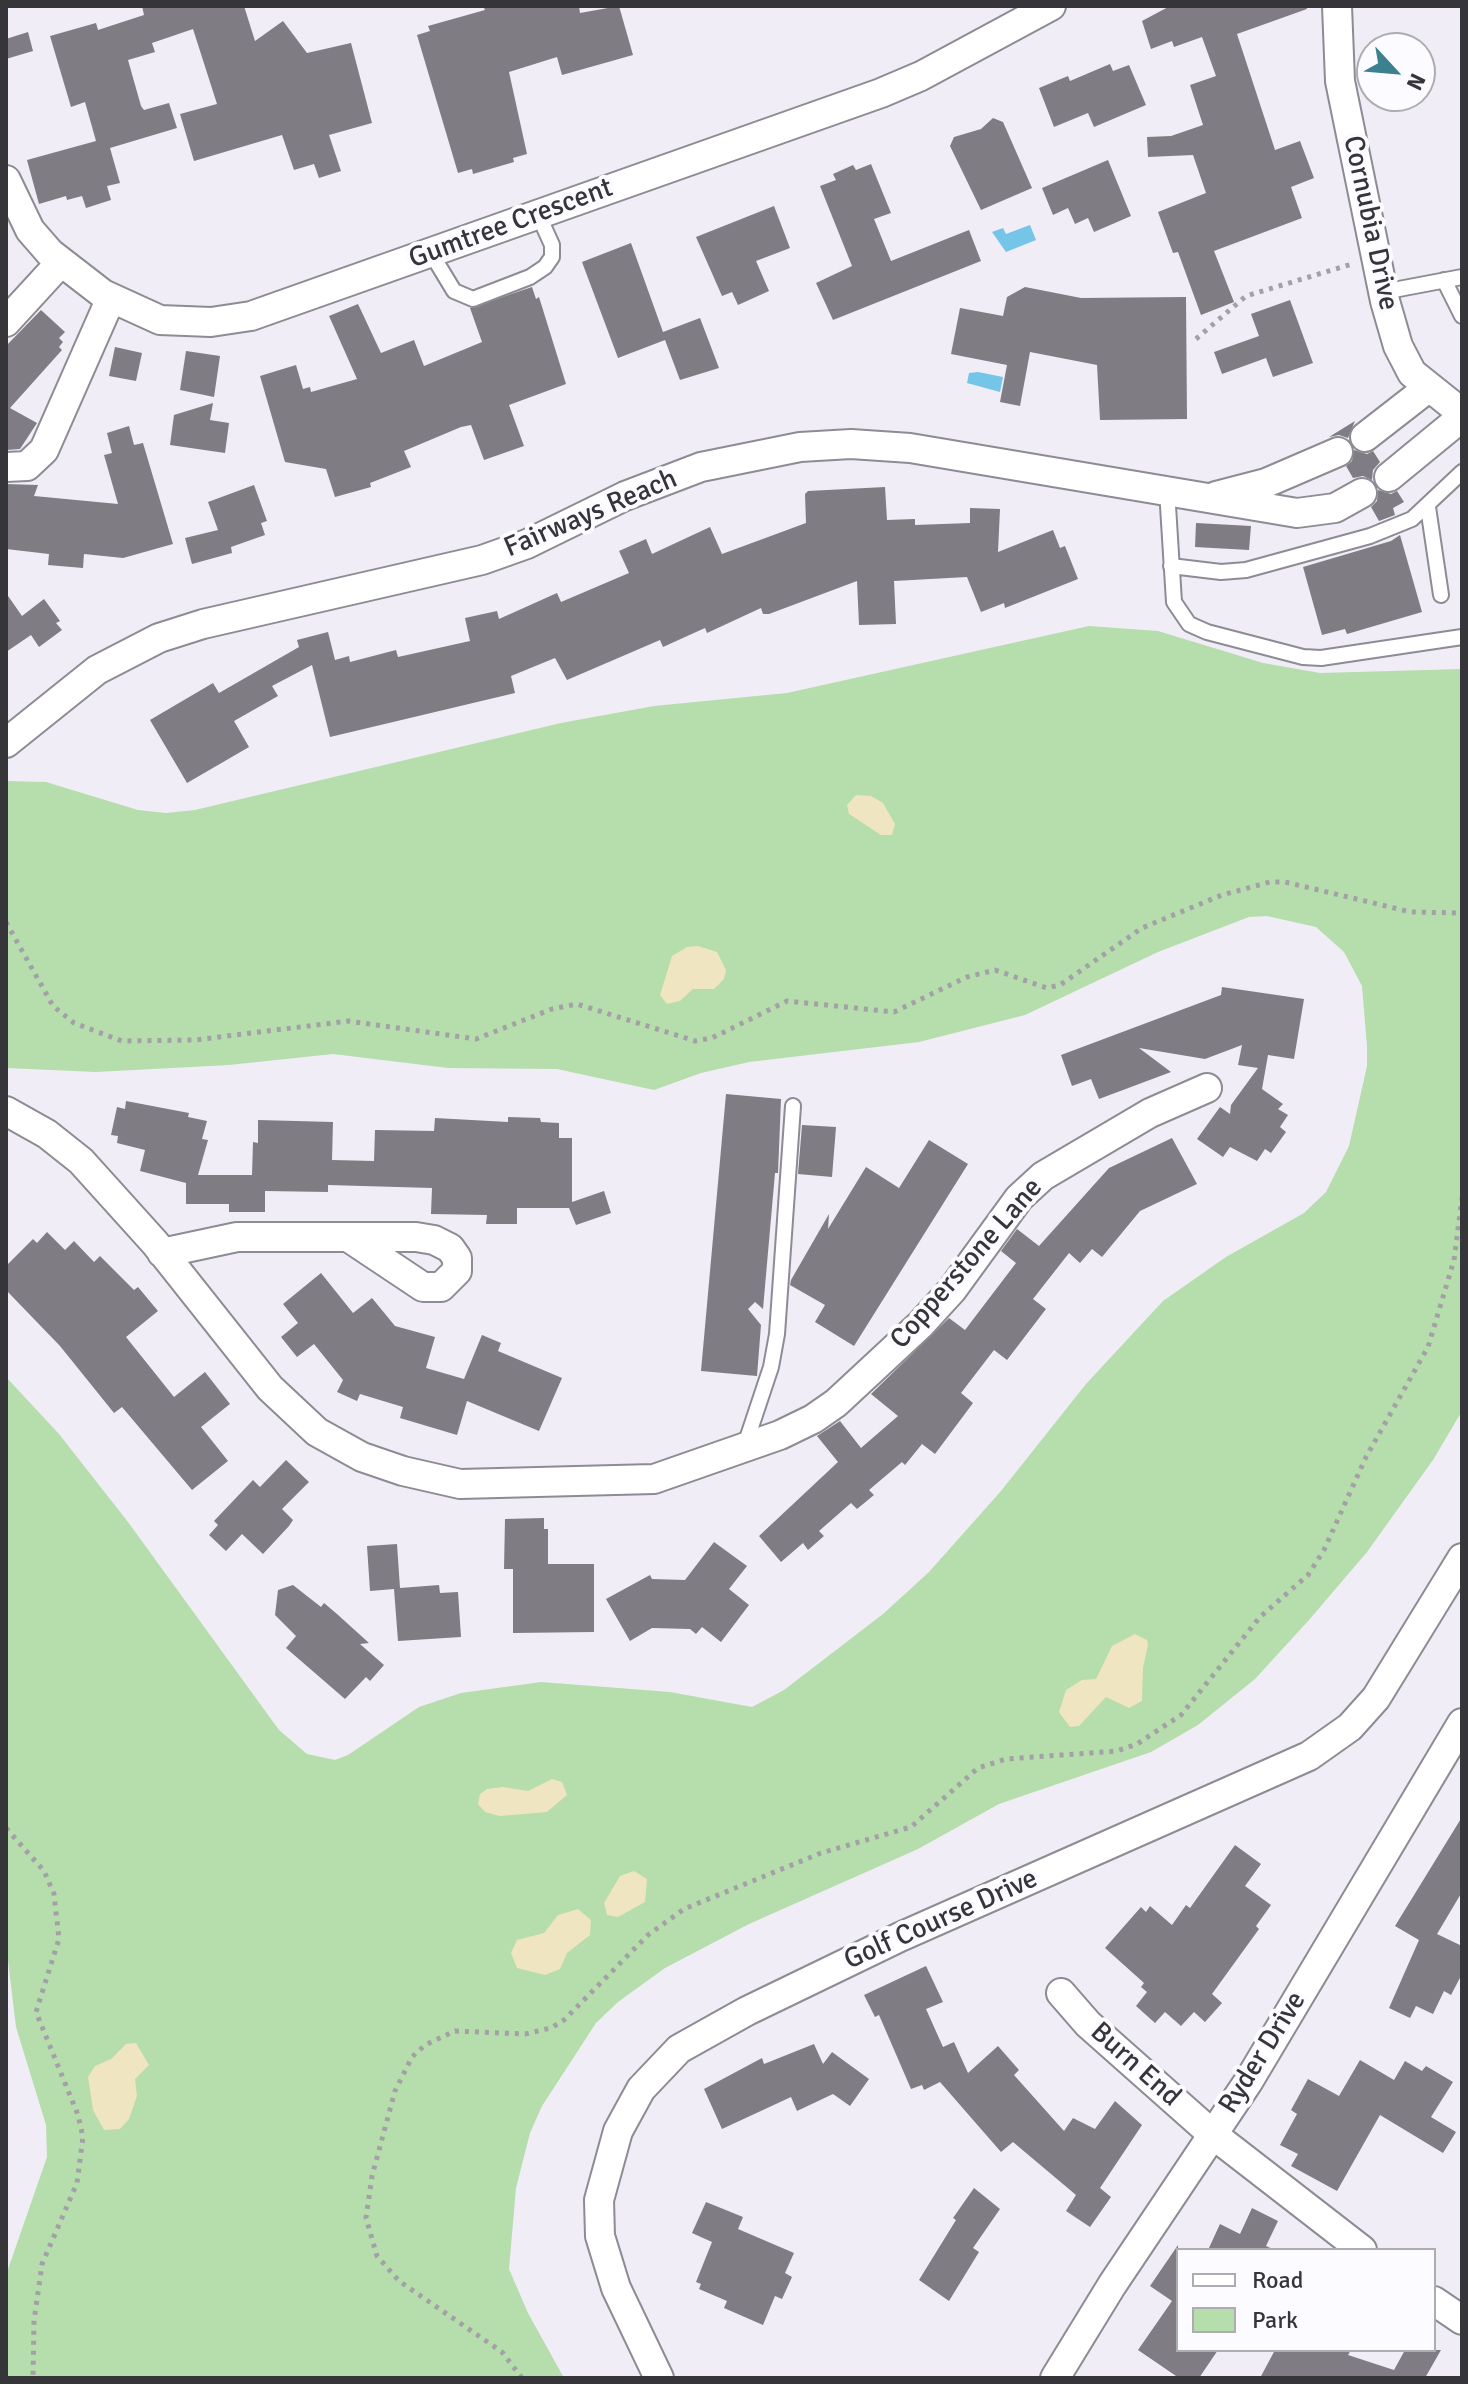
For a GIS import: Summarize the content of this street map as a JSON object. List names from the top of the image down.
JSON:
{
  "streets": {
    "street": [
      "Cornubia Drive",
      "Gumtree Crescent",
      "Fairways Reach",
      "Copperstone Lane",
      "Golf Course Drive",
      "Ryder Drive",
      "Burn End"
    ]
  },
  "crossings": [
    ["Ryder Drive", "Burn End"]
  ],
  "legend": ["Road", "Park"],
  "north": "bottom right"
}
